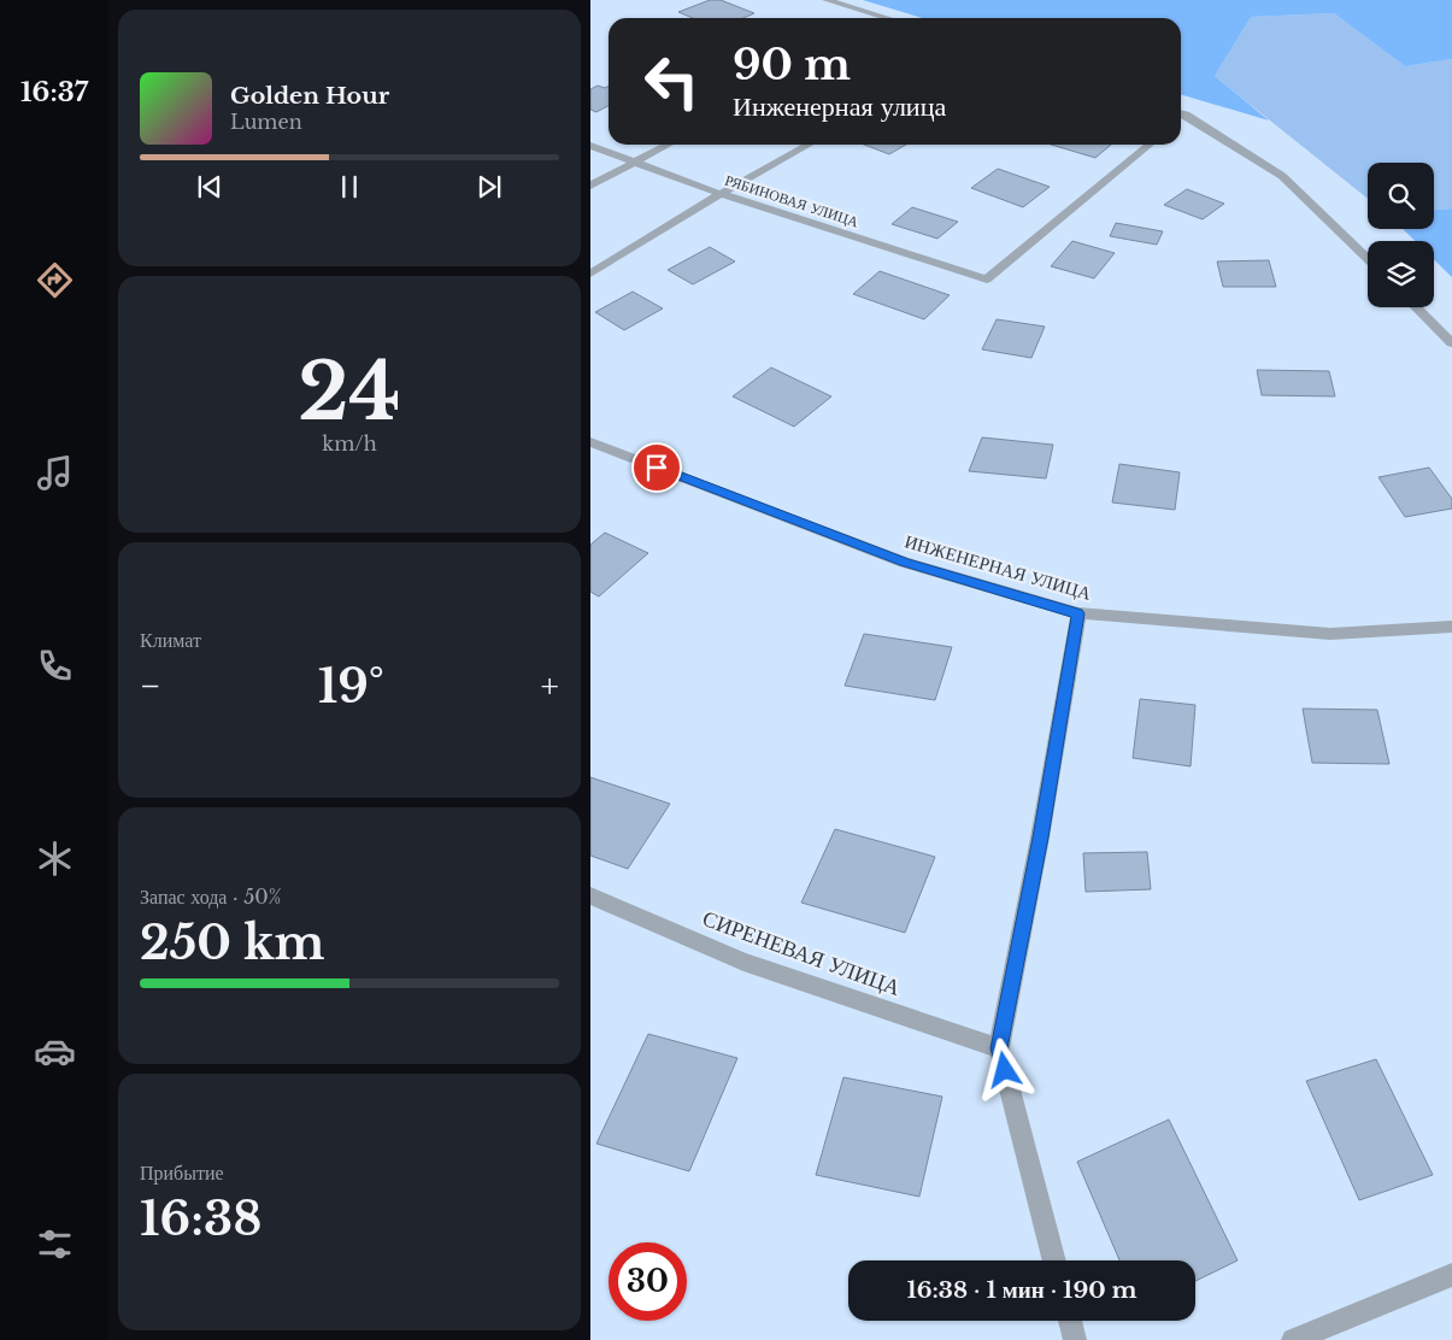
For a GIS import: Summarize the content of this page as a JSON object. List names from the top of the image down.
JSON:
{
  "streets": {
    "street": ["РЯБИНОВАЯ УЛИЦА", "ИНЖЕНЕРНАЯ УЛИЦА", "СИРЕНЕВАЯ УЛИЦА"]
  },
  "page": {
    "tabs": "16:37",
    "turn": ["90 m", "Инженерная улица"],
    "song": ["Golden Hour", "Lumen"],
    "tile": [
      ["24", "km/h"],
      "Климат",
      ["Запас хода · 50%", "250 km"],
      ["Прибытие", "16:38"]
    ],
    "heat": ["−", "19°", "+"],
    "limit": "30",
    "trip": "16:38 · 1 мин · 190 m"
  }
}
